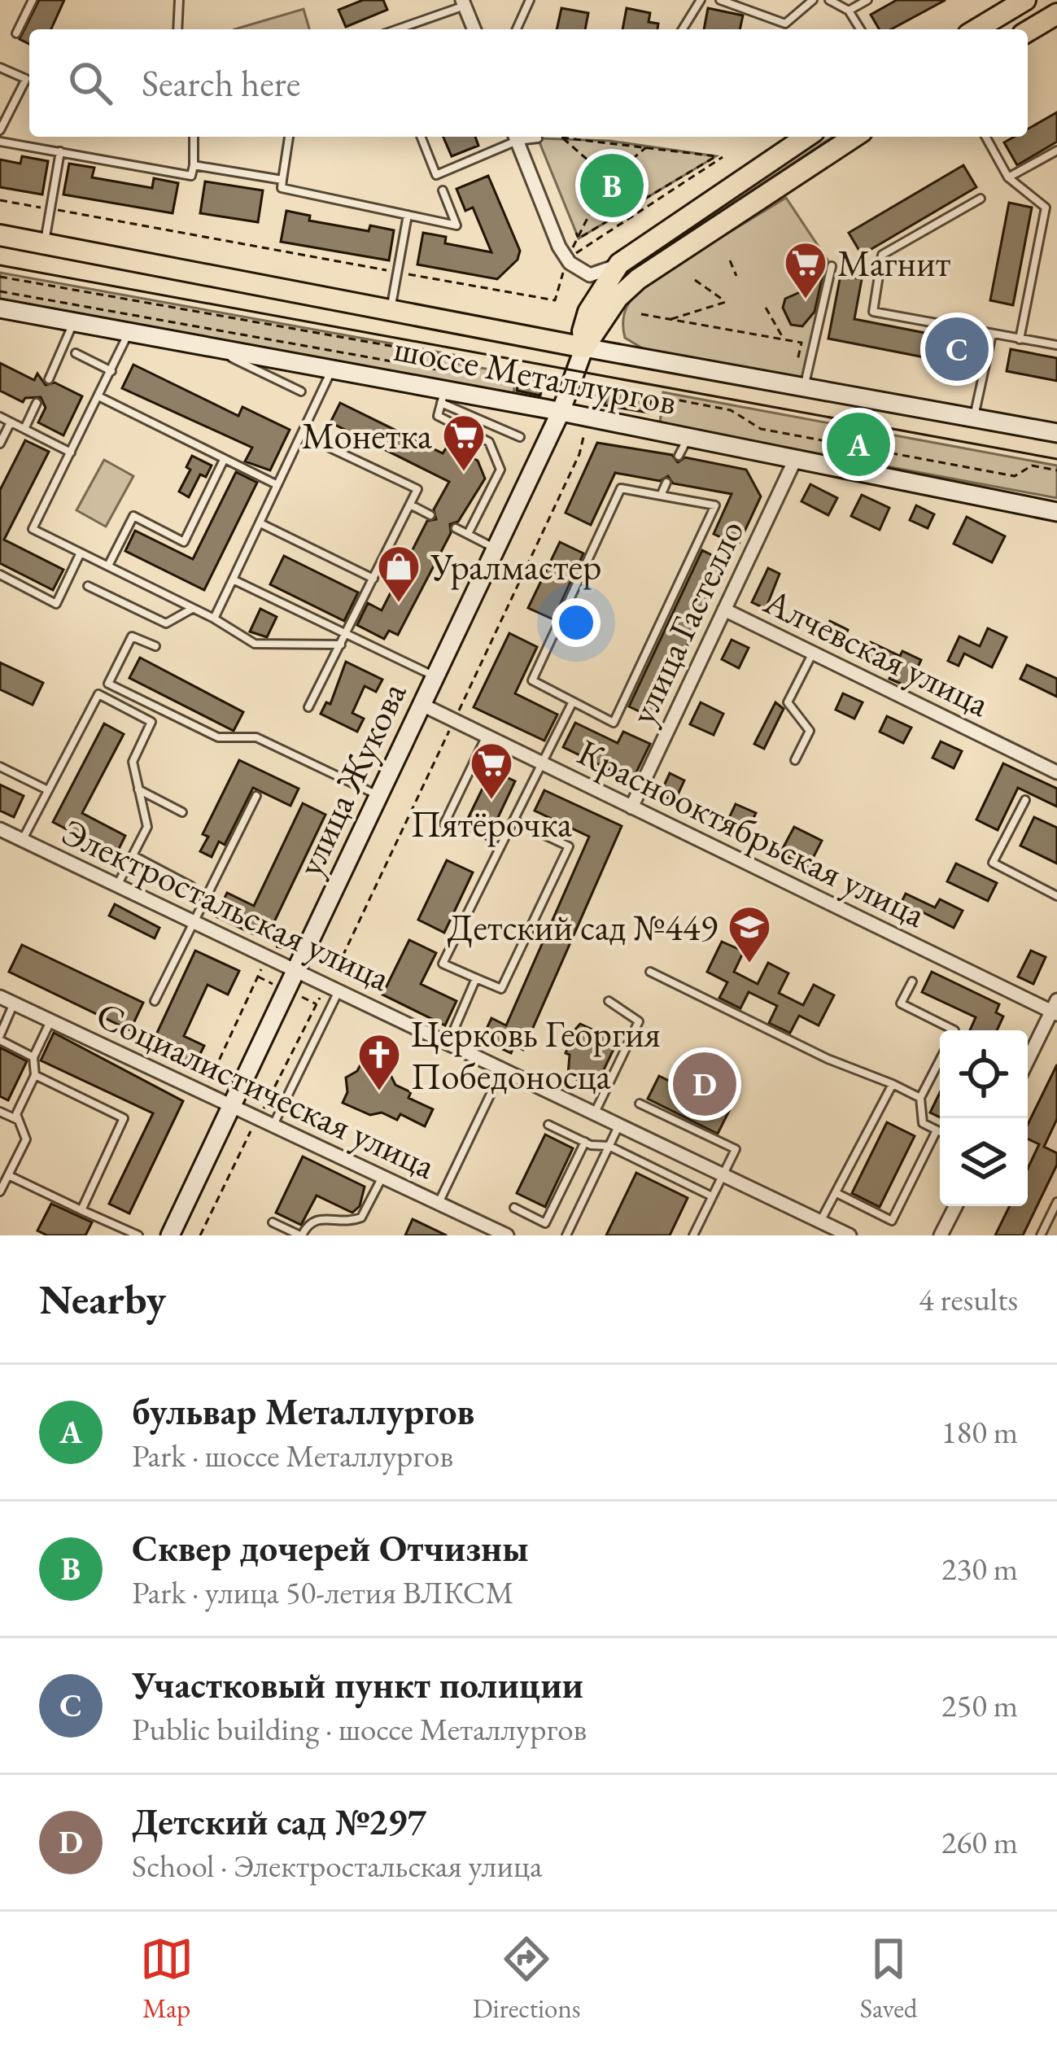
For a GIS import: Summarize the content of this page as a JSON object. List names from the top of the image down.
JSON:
{
  "streets": {
    "main road": ["шоссе Металлургов", "улица Жукова"],
    "street": [
      "улица Гастелло",
      "Алчевская улица",
      "Краснооктябрьская улица",
      "Электростальская улица",
      "Социалистическая улица"
    ]
  },
  "crossings": [
    ["шоссе Металлургов", "улица Гастелло"],
    ["шоссе Металлургов", "улица Жукова"],
    ["улица Гастелло", "Алчевская улица"],
    ["улица Гастелло", "Краснооктябрьская улица"],
    ["улица Жукова", "Краснооктябрьская улица"],
    ["улица Жукова", "Электростальская улица"],
    ["улица Жукова", "Социалистическая улица"]
  ],
  "places": {
    "supermarket": ["Магнит", "Монетка", "Пятёрочка"],
    "shop": ["Уралмастер"],
    "school or university": ["Детский сад №449"],
    "church": ["Церковь Георгия Победоносца"]
  },
  "page": {
    "search": "Search here",
    "pins": [
      "B",
      "C",
      "A",
      "D"
    ],
    "heading": ["Nearby", "4 results"],
    "list": [
      {
        "mark": "A",
        "name": "бульвар Металлургов",
        "note": "Park · шоссе Металлургов",
        "value": "180 m"
      },
      {
        "mark": "B",
        "name": "Сквер дочерей Отчизны",
        "note": "Park · улица 50-летия ВЛКСМ",
        "value": "230 m"
      },
      {
        "mark": "C",
        "name": "Участковый пункт полиции",
        "note": "Public building · шоссе Металлургов",
        "value": "250 m"
      },
      {
        "mark": "D",
        "name": "Детский сад №297",
        "note": "School · Электростальская улица",
        "value": "260 m"
      }
    ],
    "nav": ["Map", "Directions", "Saved"]
  }
}
